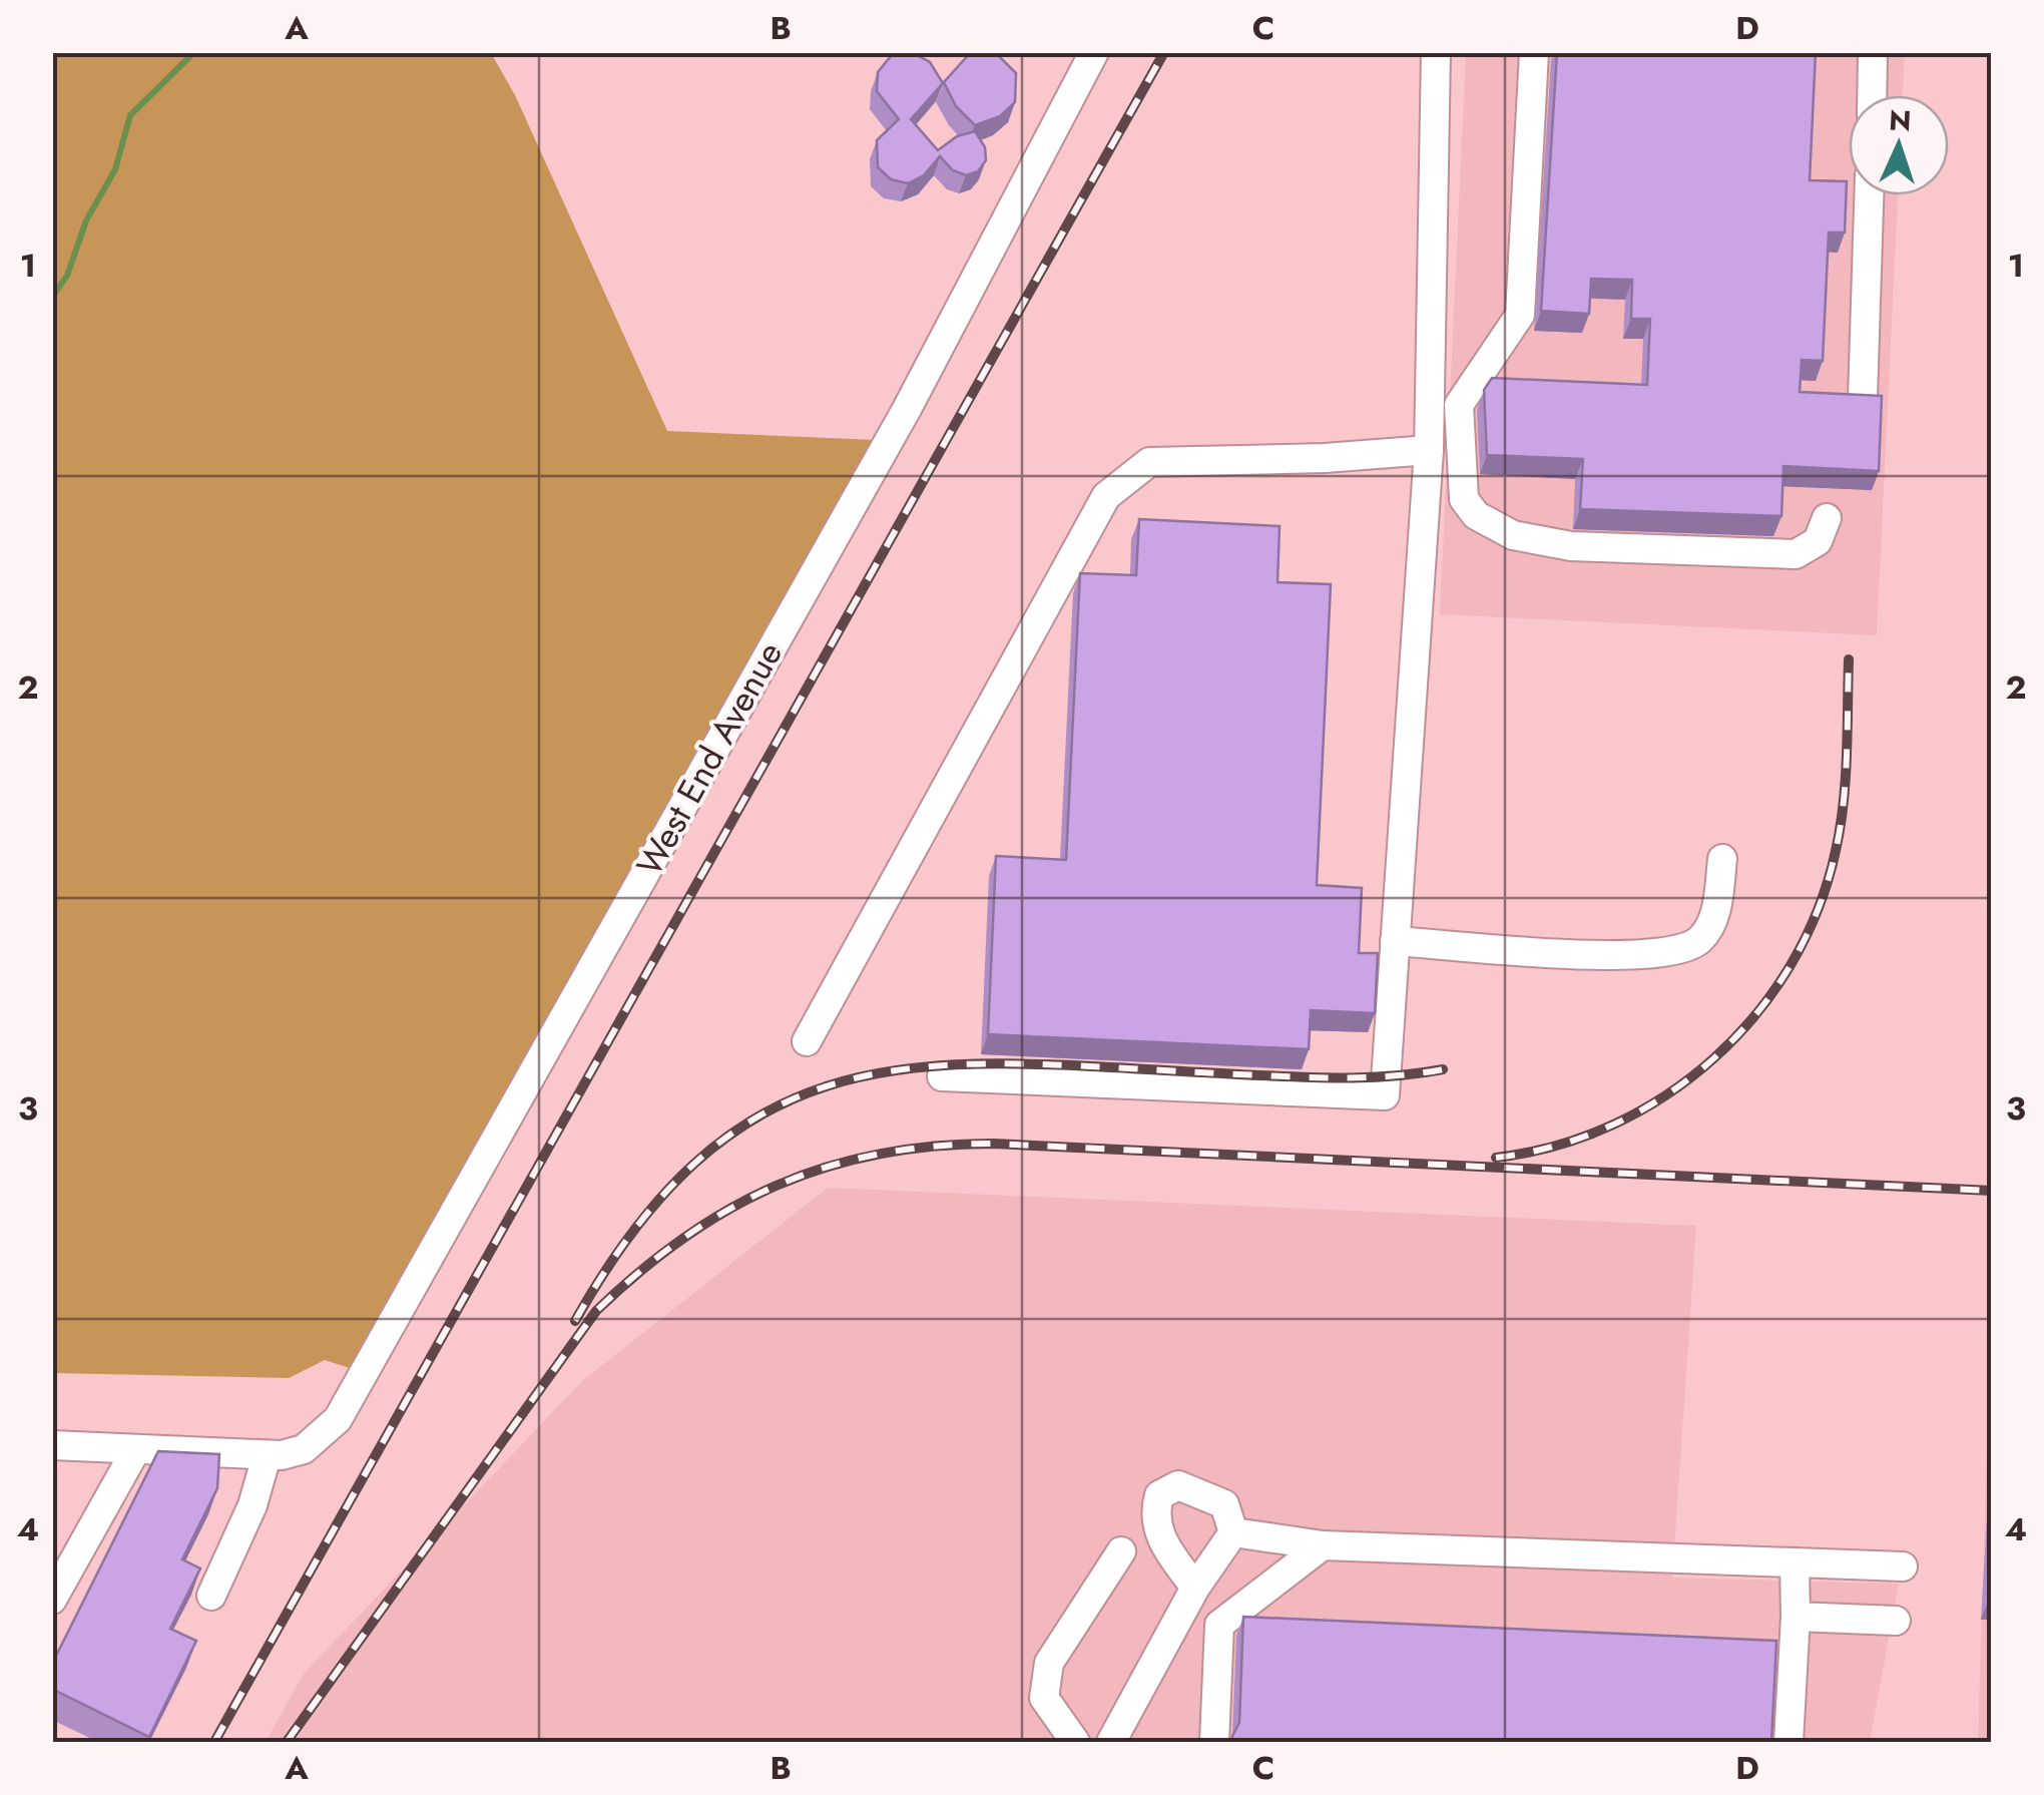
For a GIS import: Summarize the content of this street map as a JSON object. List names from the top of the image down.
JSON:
{
  "streets": {
    "street": ["West End Avenue"]
  },
  "north": "top",
  "grid": {
    "columns": [
      "A",
      "B",
      "C",
      "D"
    ],
    "rows": [
      "1",
      "2",
      "3",
      "4"
    ]
  }
}
